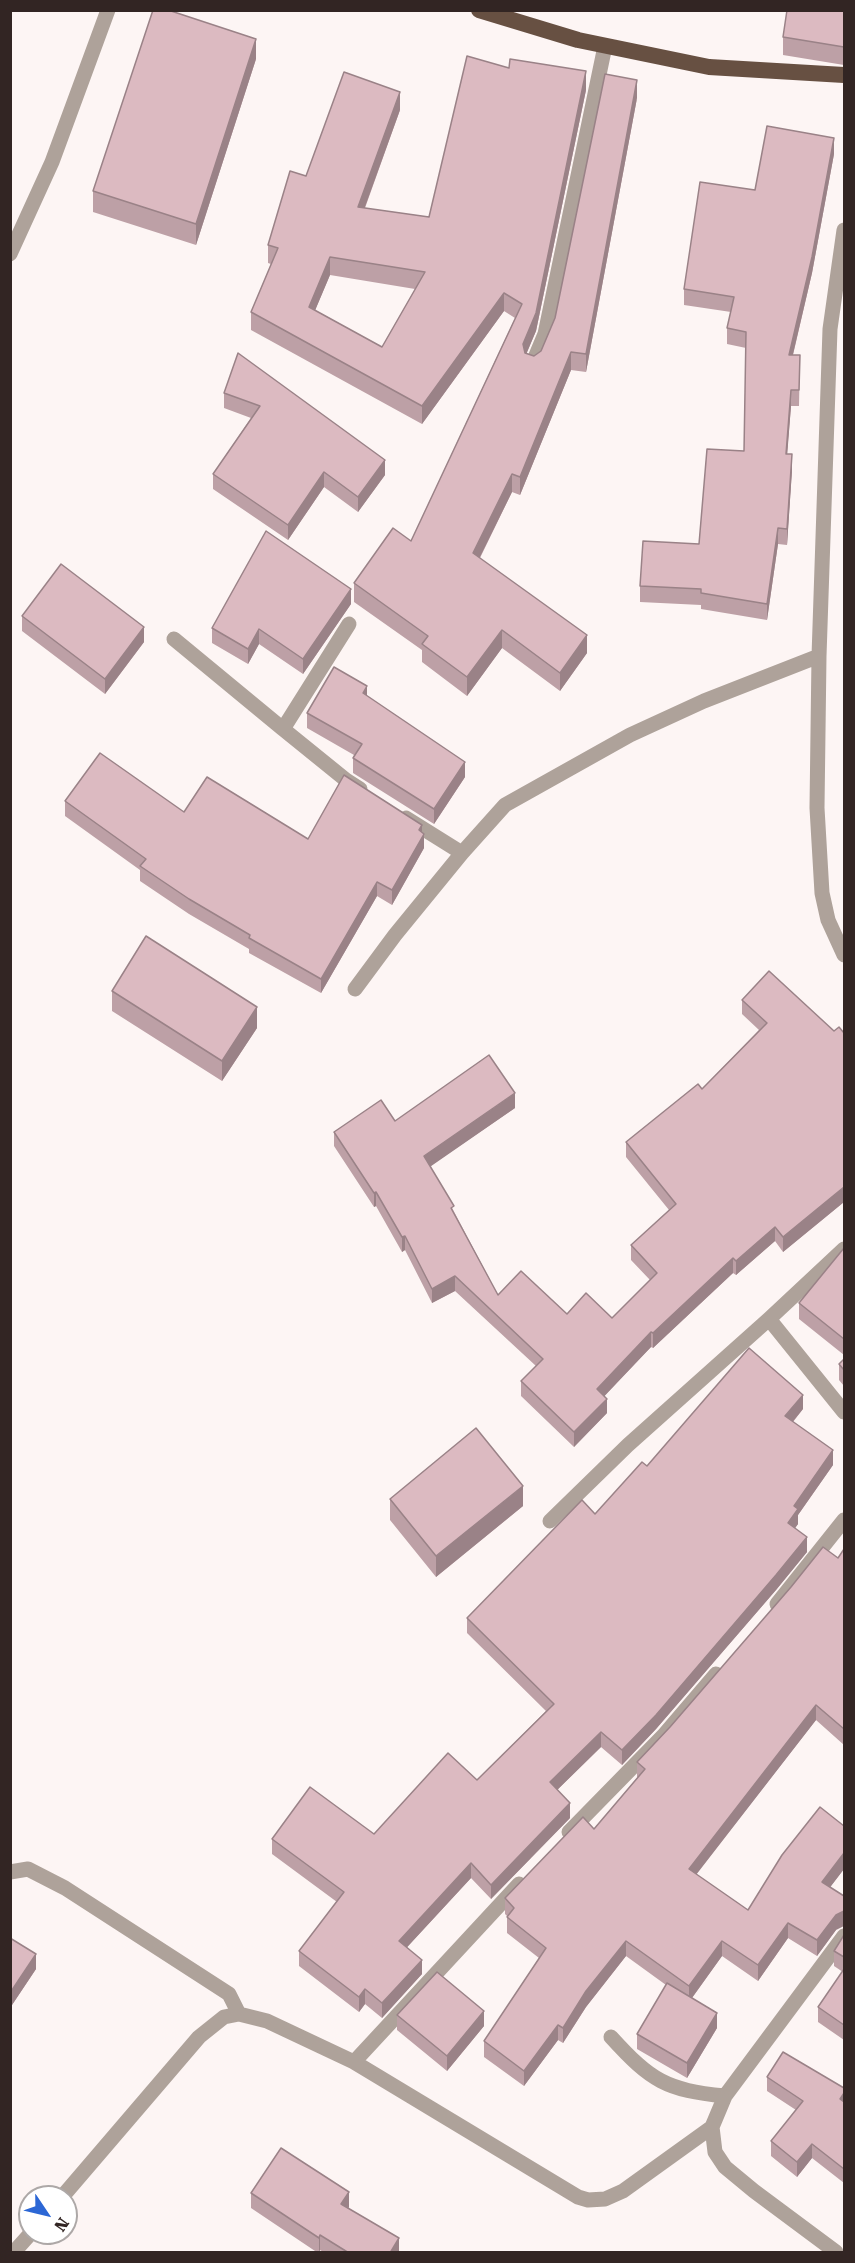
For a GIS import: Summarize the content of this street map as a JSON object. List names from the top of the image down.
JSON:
{
  "north": "bottom right"
}
